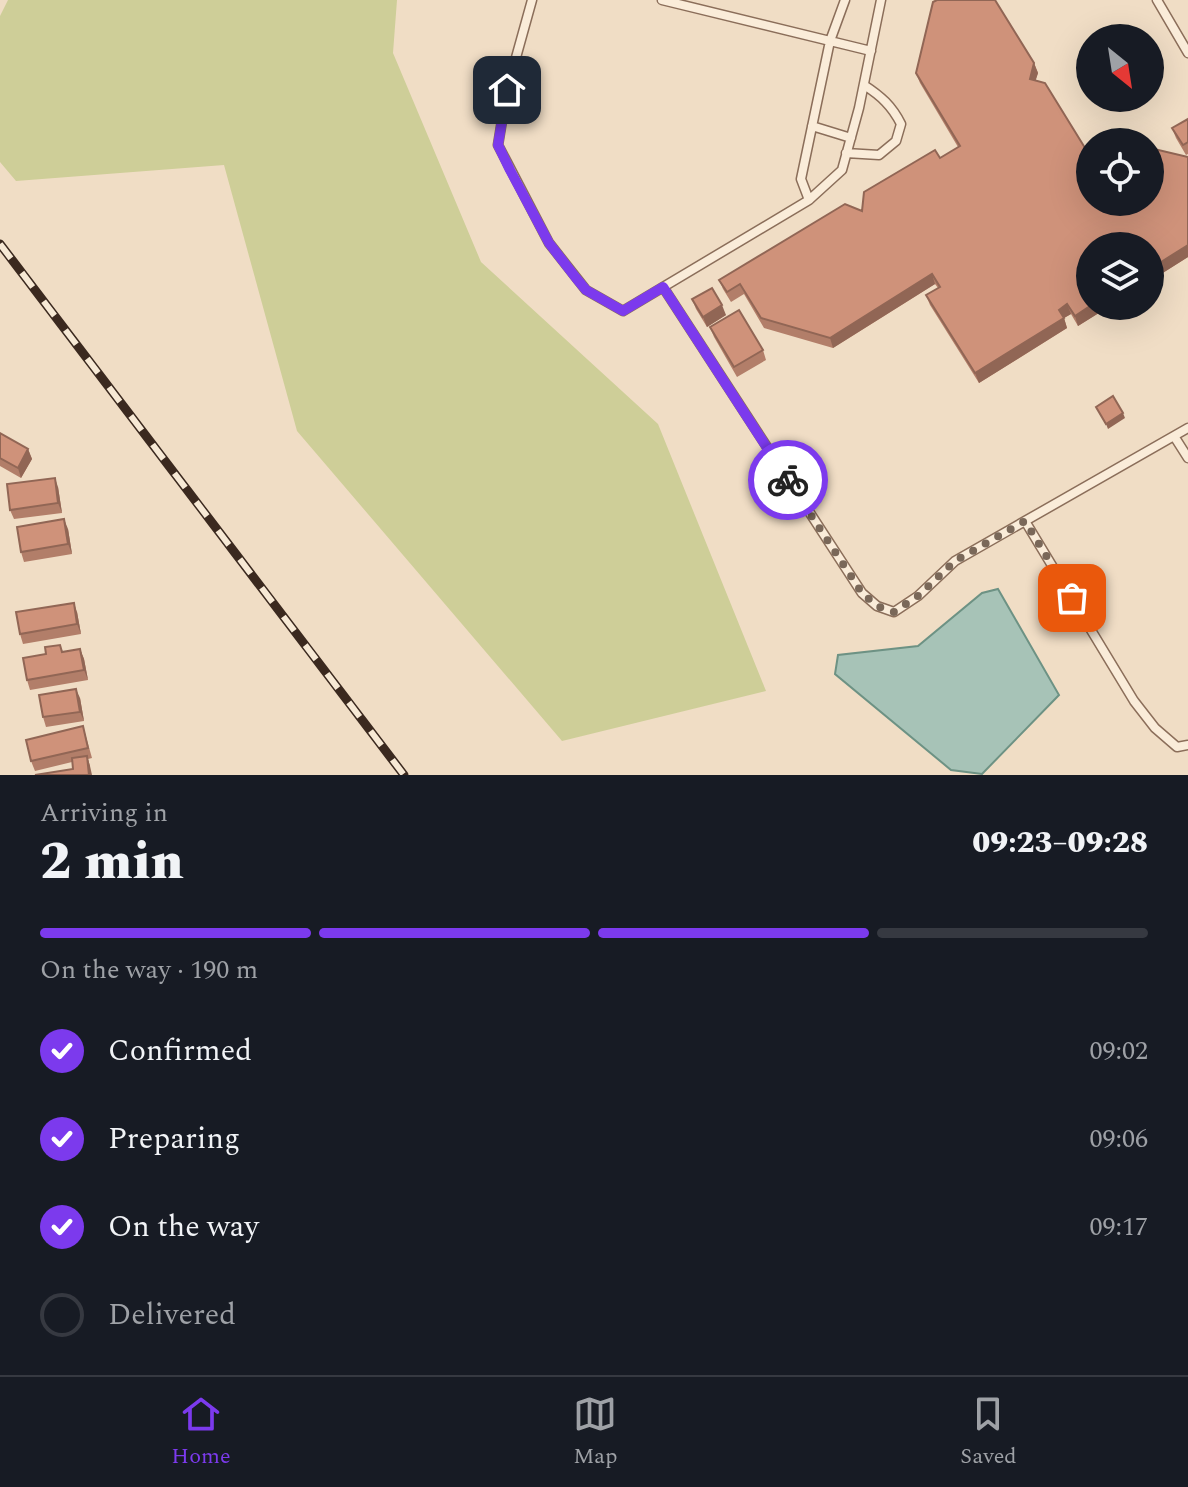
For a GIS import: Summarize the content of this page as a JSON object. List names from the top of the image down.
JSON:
{
  "north": "bottom right",
  "page": {
    "heading": ["2 min", "Arriving in", "09:23–09:28"],
    "bar": "On the way · 190 m",
    "list": [
      ["Confirmed", "09:02"],
      ["Preparing", "09:06"],
      ["On the way", "09:17"],
      "Delivered"
    ],
    "tabs": ["Home", "Map", "Saved"]
  }
}
